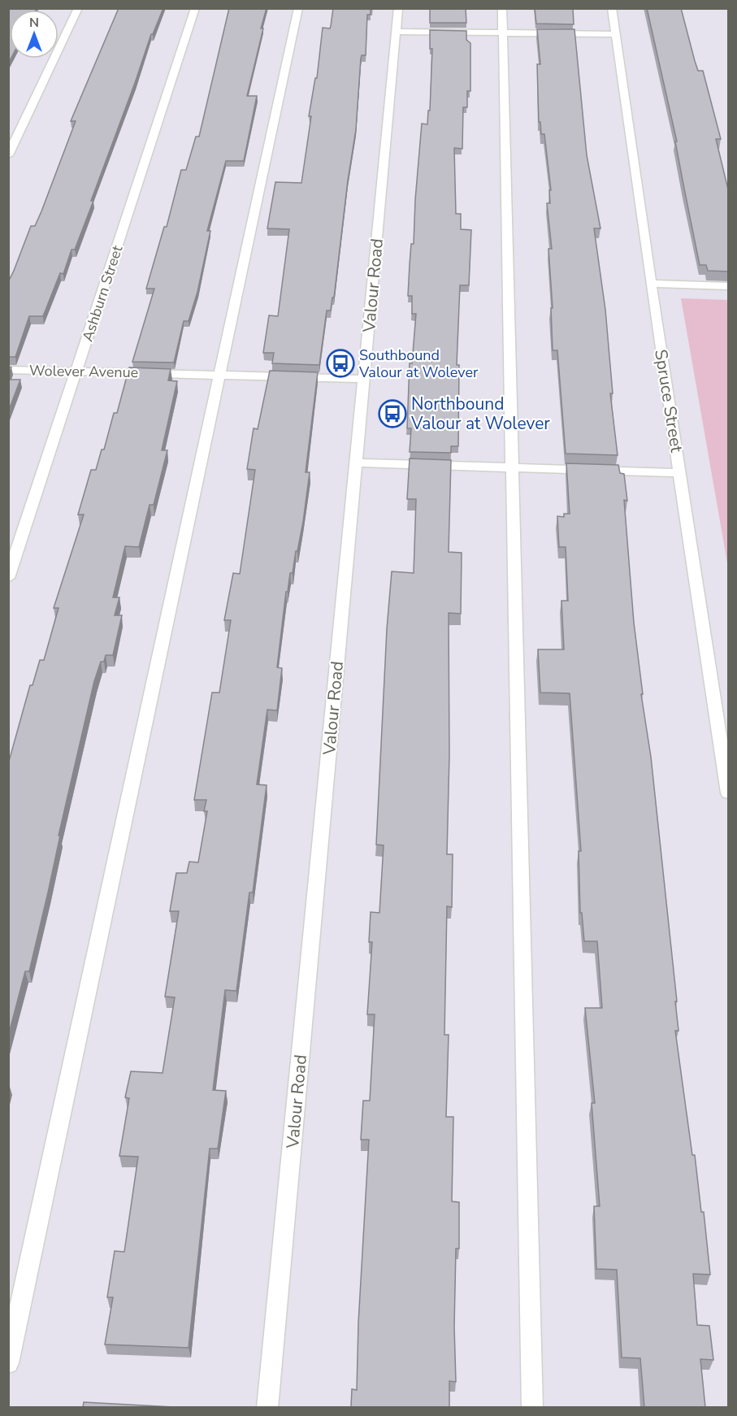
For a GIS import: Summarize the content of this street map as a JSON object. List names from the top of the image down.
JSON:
{
  "streets": {
    "street": [
      "Valour Road",
      "Ashburn Street",
      "Wolever Avenue",
      "Spruce Street"
    ]
  },
  "crossings": [
    ["Valour Road", "Wolever Avenue"],
    ["Ashburn Street", "Wolever Avenue"]
  ],
  "places": {
    "bus stop": ["Southbound Valour at Wolever", "Northbound Valour at Wolever"]
  },
  "north": "top"
}
